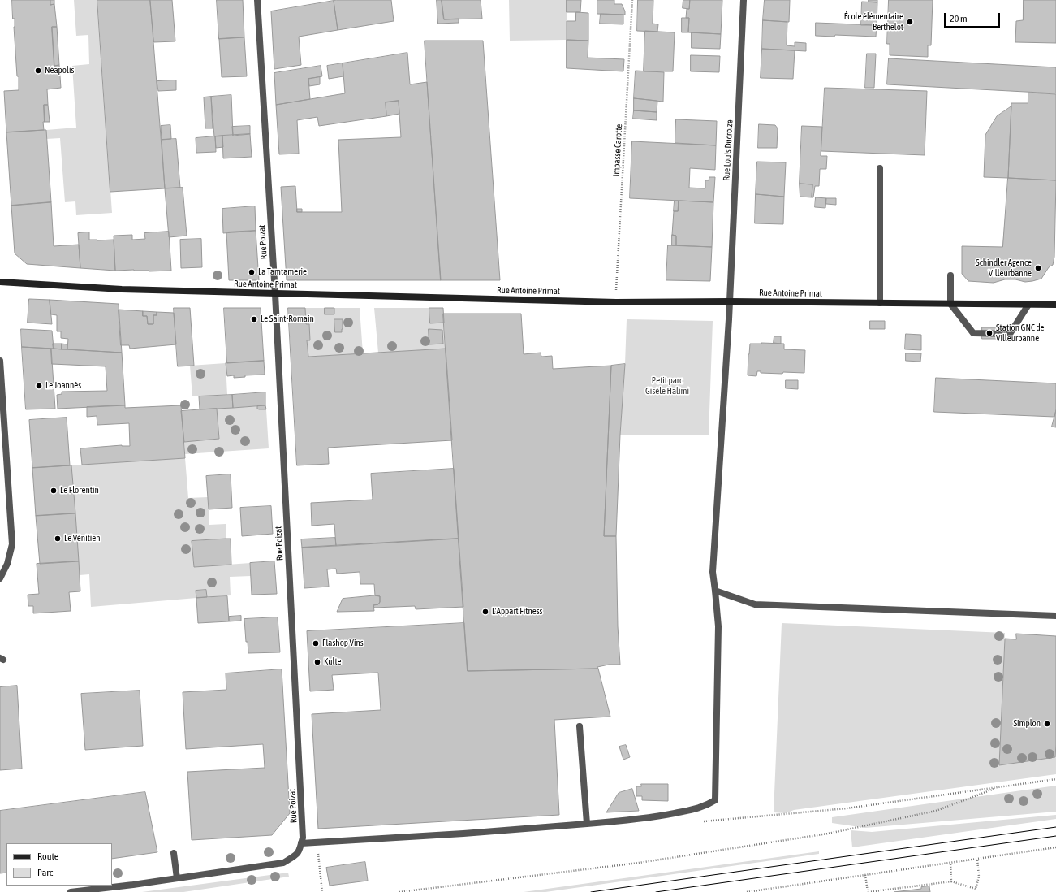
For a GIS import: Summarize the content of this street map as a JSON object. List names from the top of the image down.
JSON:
{
  "streets": {
    "main road": ["Rue Antoine Primat"],
    "street": ["Rue Louis Ducroize", "Rue Poizat"],
    "path": ["Impasse Carotte"]
  },
  "crossings": [
    ["Impasse Carotte", "Rue Antoine Primat"],
    ["Rue Louis Ducroize", "Rue Antoine Primat"],
    ["Rue Poizat", "Rue Antoine Primat"]
  ],
  "parks": ["Petit parc Gisèle Halimi"],
  "places": [
    "École élémentaire Berthelot",
    "Néapolis",
    "Schindler Agence Villeurbanne",
    "La Tamtamerie",
    "Le Saint-Romain",
    "Station GNC de Villeurbanne",
    "Le Joannès",
    "Le Florentin",
    "Le Vénitien",
    "L'Appart Fitness",
    "Flashop Vins",
    "Kulte",
    "Simplon"
  ],
  "legend": ["Route", "Parc"],
  "scale_bar": "20 m"
}
